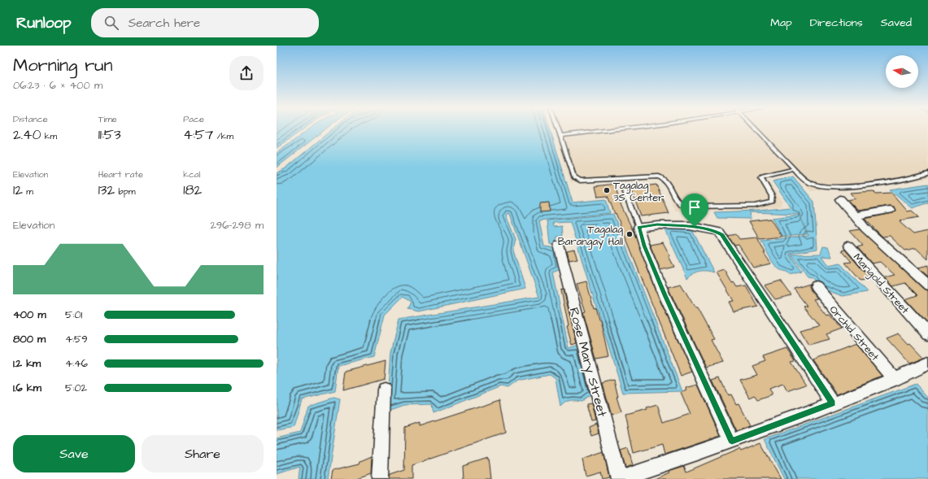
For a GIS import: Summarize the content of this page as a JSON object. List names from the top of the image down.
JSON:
{
  "streets": {
    "street": ["Marigold Street", "Orchid Street", "Rose Mary Street"]
  },
  "places": ["Tagalag 3S Center", "Tagalag Barangay Hall"],
  "north": "left",
  "page": {
    "header": "Runloop",
    "search": "Search here",
    "nav": ["Map", "Directions", "Saved"],
    "heading": ["Morning run", "06:23 · 6 × 400 m"],
    "stats": [
      ["Distance", "2.40 km"],
      ["Time", "11:53"],
      ["Pace", "4:57 /km"],
      ["Elevation", "12 m"],
      ["Heart rate", "132 bpm"],
      ["kcal", "182"]
    ],
    "chart": ["Elevation", "296–298 m"],
    "list": [
      {
        "name": "400 m",
        "note": "5:01"
      },
      {
        "name": "800 m",
        "note": "4:59"
      },
      {
        "name": "1.2 km",
        "note": "4:46"
      },
      {
        "name": "1.6 km",
        "note": "5:02"
      }
    ],
    "buttons": ["Save", "Share"]
  }
}
